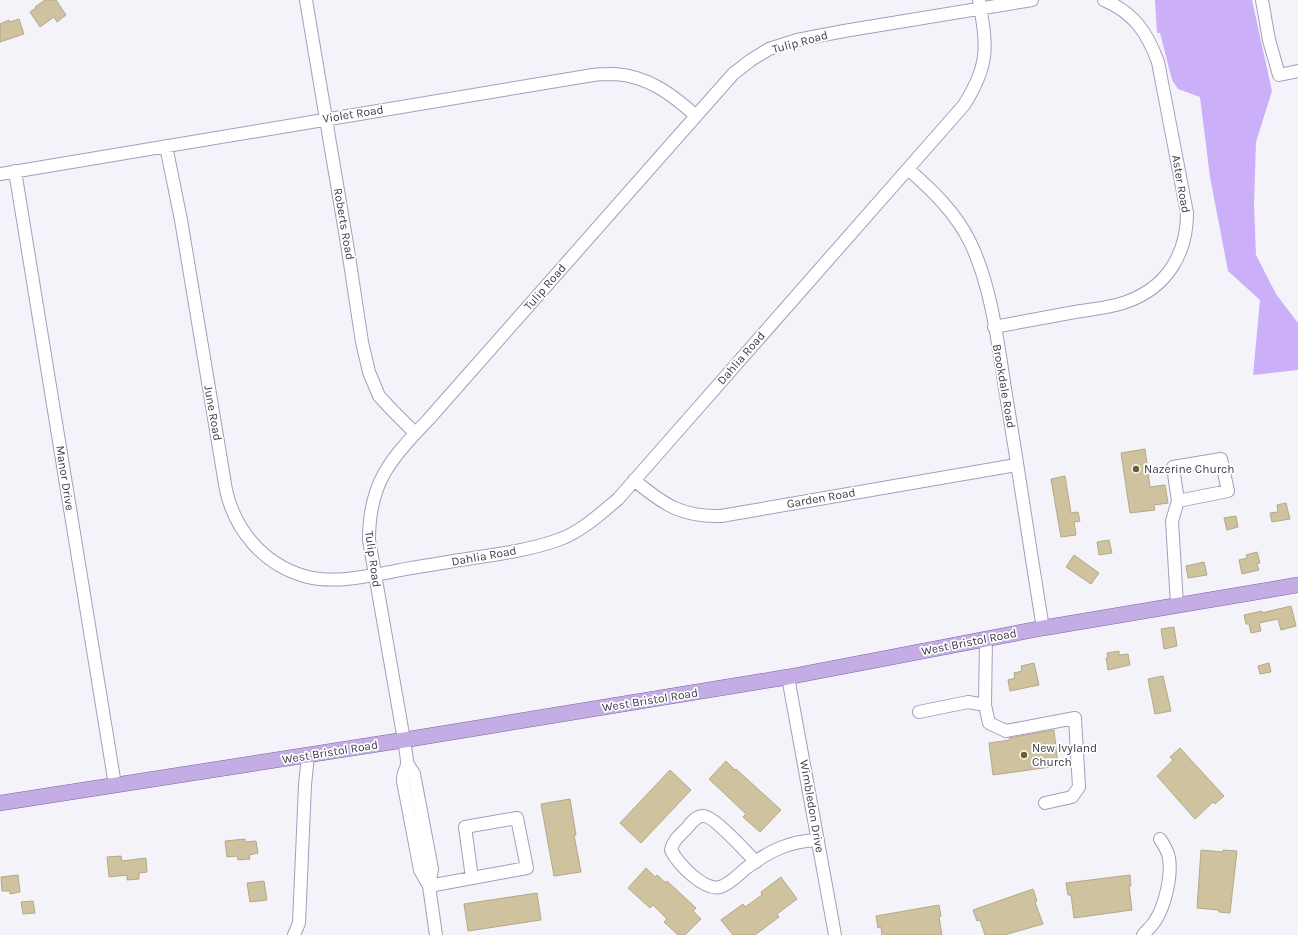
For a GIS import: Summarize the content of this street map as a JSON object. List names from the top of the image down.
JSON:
{
  "streets": {
    "main road": ["West Bristol Road"],
    "street": [
      "Tulip Road",
      "Violet Road",
      "Aster Road",
      "Roberts Road",
      "Dahlia Road",
      "Brookdale Road",
      "June Road",
      "Manor Drive",
      "Garden Road",
      "Wimbledon Drive"
    ]
  },
  "crossings": [
    ["Tulip Road", "Violet Road"],
    ["Tulip Road", "Roberts Road"],
    ["Tulip Road", "Dahlia Road"],
    ["Tulip Road", "June Road"],
    ["Tulip Road", "West Bristol Road"],
    ["Violet Road", "Roberts Road"],
    ["Violet Road", "June Road"],
    ["Violet Road", "Manor Drive"],
    ["Aster Road", "Brookdale Road"],
    ["Dahlia Road", "Brookdale Road"],
    ["Dahlia Road", "June Road"],
    ["Dahlia Road", "Garden Road"],
    ["Brookdale Road", "Garden Road"],
    ["Brookdale Road", "West Bristol Road"],
    ["Manor Drive", "West Bristol Road"],
    ["West Bristol Road", "Wimbledon Drive"]
  ],
  "places": ["Nazerine Church", "New Ivyland Church"]
}
